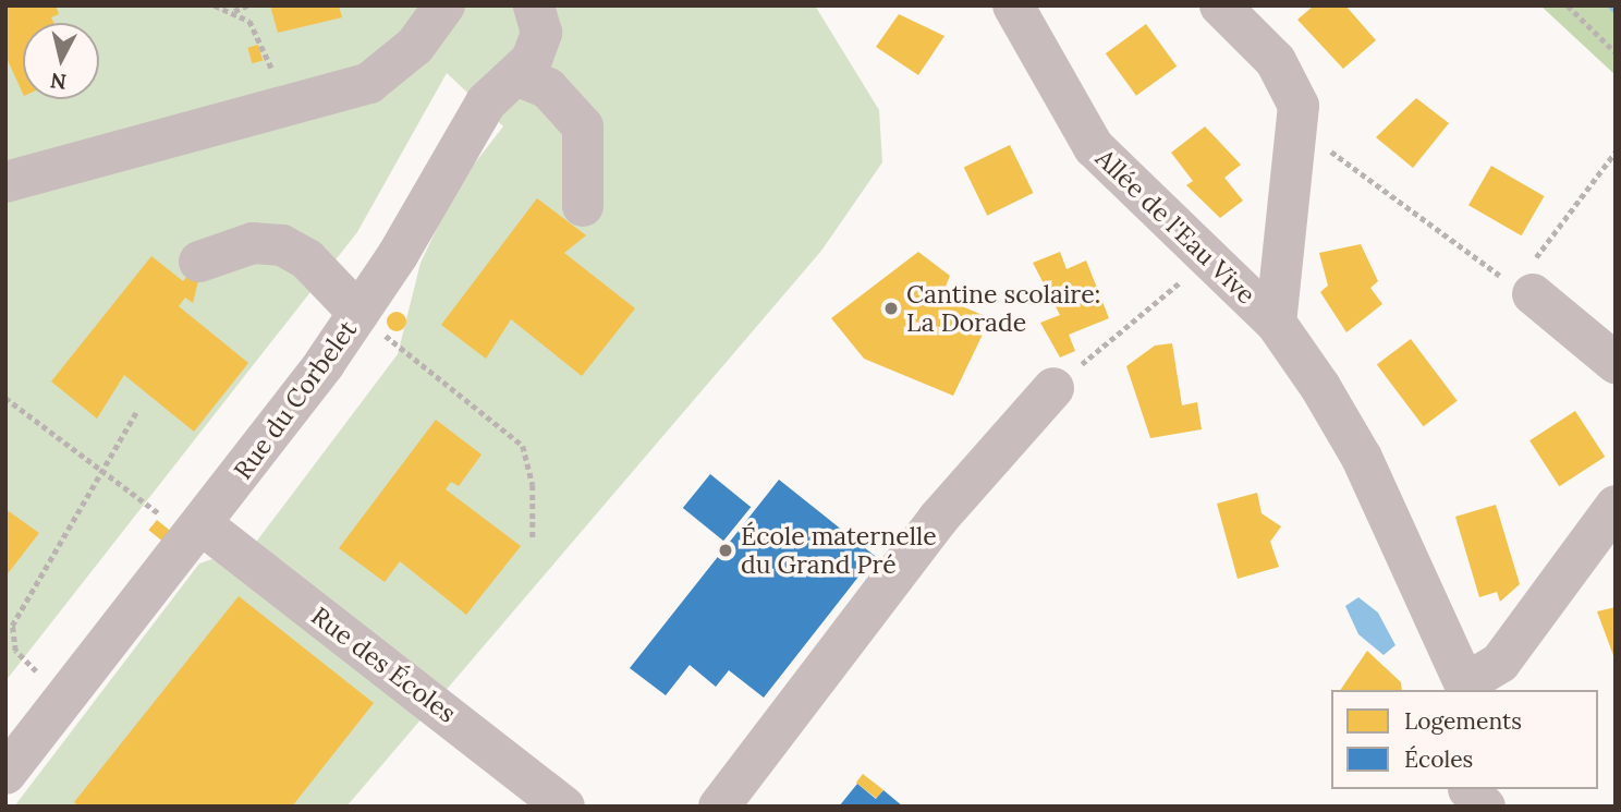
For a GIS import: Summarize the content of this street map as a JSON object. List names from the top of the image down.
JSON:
{
  "streets": {
    "street": ["Allée de l'Eau Vive", "Rue du Corbelet", "Rue des Écoles"]
  },
  "crossings": [
    ["Rue du Corbelet", "Rue des Écoles"]
  ],
  "places": ["Cantine scolaire: La Dorade", "École maternelle du Grand Pré"],
  "legend": ["Logements", "Écoles"],
  "north": "bottom"
}
